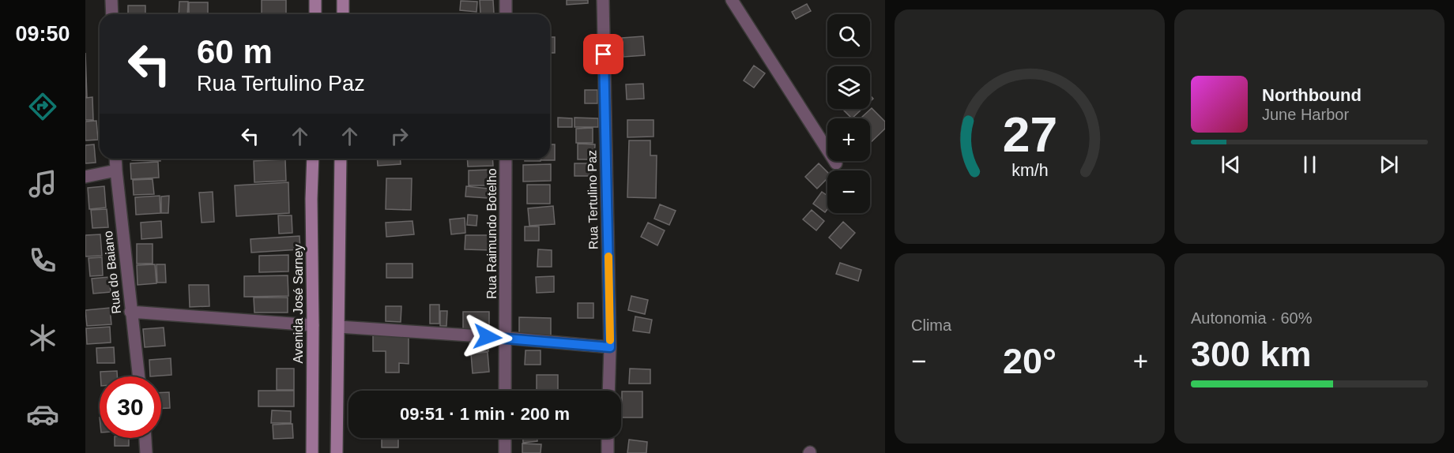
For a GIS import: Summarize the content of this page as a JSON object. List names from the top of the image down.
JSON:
{
  "streets": {
    "main road": ["Avenida José Sarney"],
    "street": ["Rua Tertulino Paz", "Rua Raimundo Botelho", "Rua do Baiano"]
  },
  "page": {
    "tabs": "09:50",
    "map_buttons": ["+", "−"],
    "turn": ["60 m", "Rua Tertulino Paz"],
    "song": ["Northbound", "June Harbor"],
    "tile": [
      "Clima",
      ["Autonomia · 60%", "300 km"]
    ],
    "heat": ["−", "20°", "+"],
    "limit": "30",
    "trip": "09:51 · 1 min · 200 m",
    "gauge": ["27", "km/h"]
  }
}
